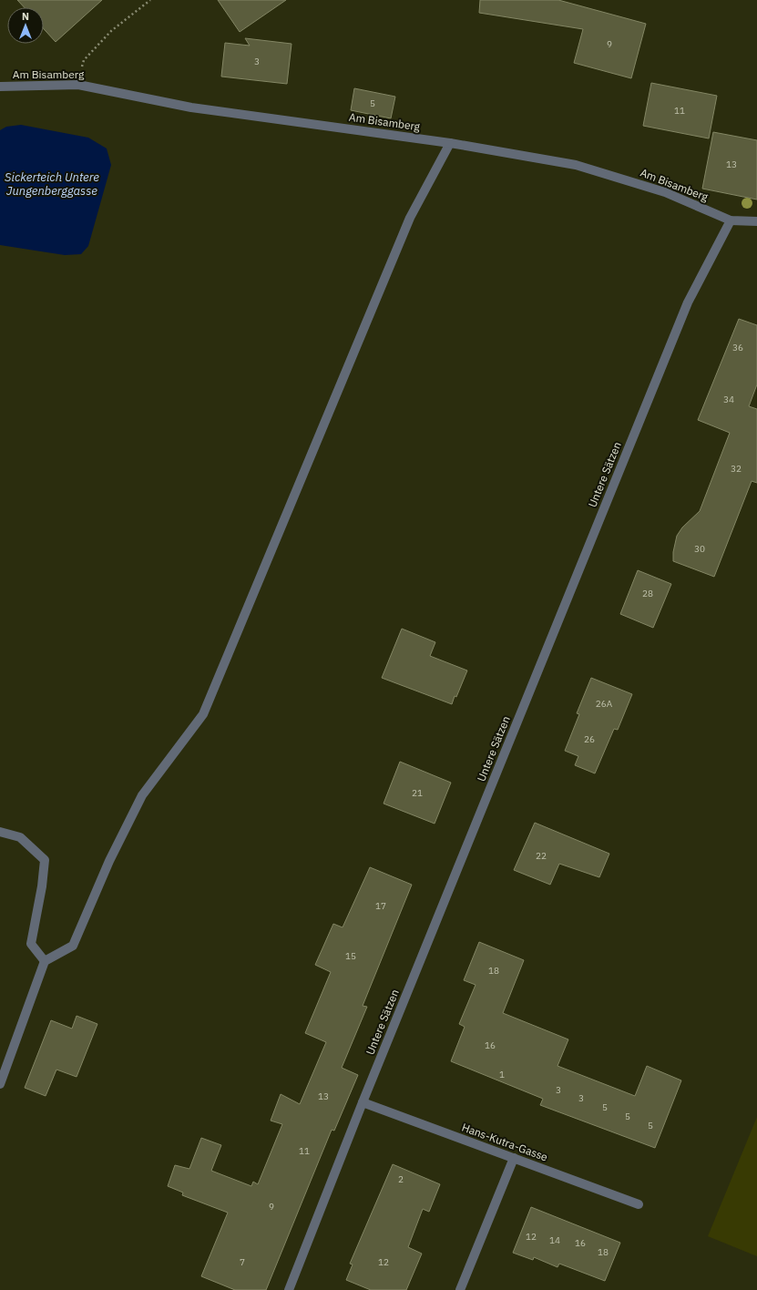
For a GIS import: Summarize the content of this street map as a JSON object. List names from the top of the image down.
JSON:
{
  "streets": {
    "street": ["Am Bisamberg", "Untere Sätzen", "Hans-Kutra-Gasse"]
  },
  "crossings": [
    ["Am Bisamberg", "Untere Sätzen"],
    ["Untere Sätzen", "Hans-Kutra-Gasse"]
  ],
  "water": ["Sickerteich Untere Jungenberggasse"],
  "house_numbers": [
    "9",
    "3",
    "5",
    "11",
    "13",
    "36",
    "34",
    "32",
    "30",
    "28",
    "26A",
    "26",
    "21",
    "22",
    "17",
    "15",
    "18",
    "16",
    "1",
    "3",
    "13",
    "3",
    "5",
    "5",
    "5",
    "11",
    "2",
    "9",
    "12",
    "14",
    "16",
    "18",
    "7",
    "12"
  ],
  "north": "top"
}
